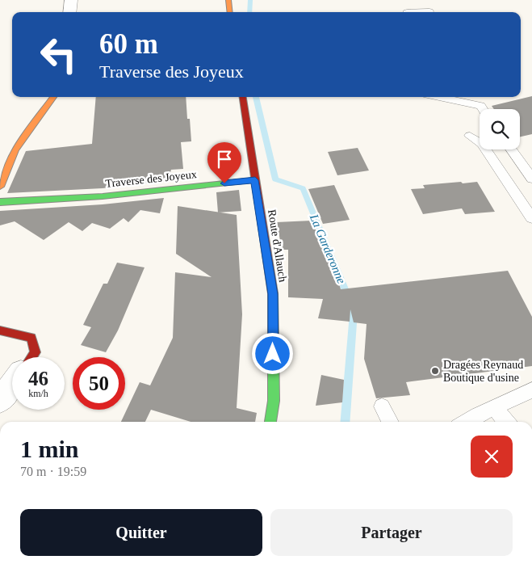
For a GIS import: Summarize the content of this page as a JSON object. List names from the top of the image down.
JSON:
{
  "streets": {
    "street": ["Traverse des Joyeux", "Route d'Allauch"]
  },
  "crossings": [
    ["Traverse des Joyeux", "Route d'Allauch"]
  ],
  "water": ["La Garderonne"],
  "places": ["Dragées Reynaud Boutique d'usine"],
  "page": {
    "turn": ["60 m", "Traverse des Joyeux"],
    "speed": "46 km/h",
    "limit": "50",
    "heading": ["1 min", "70 m · 19:59"],
    "buttons": ["Quitter", "Partager"]
  }
}
